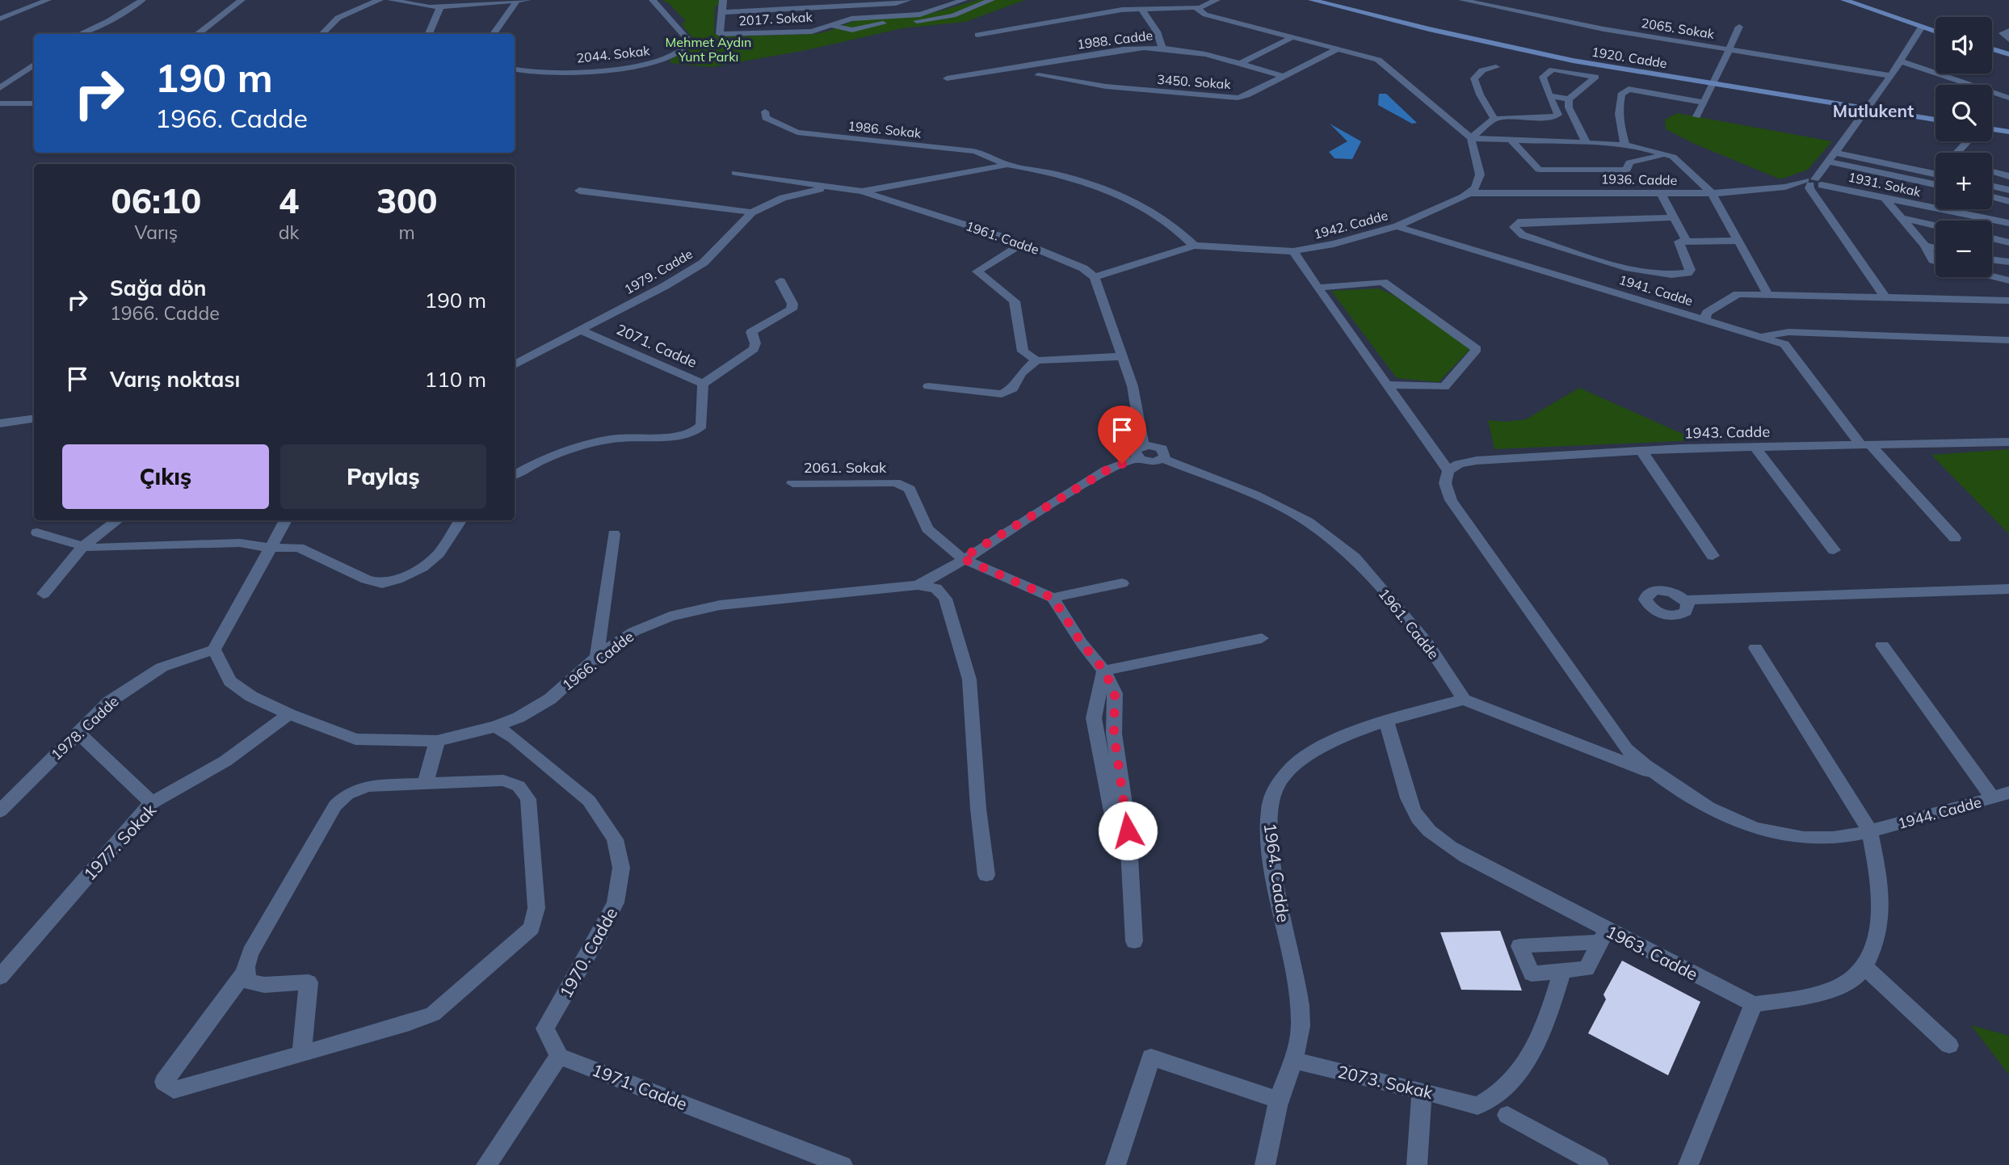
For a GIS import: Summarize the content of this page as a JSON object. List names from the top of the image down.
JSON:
{
  "streets": {
    "main road": ["1920. Cadde"],
    "street": [
      "2017. Sokak",
      "2065. Sokak",
      "1988. Cadde",
      "2044. Sokak",
      "3450. Sokak",
      "1986. Sokak",
      "1936. Cadde",
      "1931. Sokak",
      "1942. Cadde",
      "1961. Cadde",
      "1979. Cadde",
      "1941. Cadde",
      "2071. Cadde",
      "1943. Cadde",
      "2061. Sokak",
      "1966. Cadde",
      "1978. Cadde",
      "1944. Cadde",
      "1977. Sokak",
      "1964. Cadde",
      "1970. Cadde",
      "1963. Cadde",
      "2073. Sokak",
      "1971. Cadde"
    ]
  },
  "crossings": [
    ["1988. Cadde", "3450. Sokak"],
    ["1936. Cadde", "1931. Sokak"],
    ["1936. Cadde", "1942. Cadde"],
    ["1942. Cadde", "1941. Cadde"],
    ["1961. Cadde", "1979. Cadde"],
    ["1961. Cadde", "1966. Cadde"],
    ["1961. Cadde", "1964. Cadde"],
    ["1979. Cadde", "2071. Cadde"],
    ["1941. Cadde", "1943. Cadde"],
    ["2061. Sokak", "1966. Cadde"],
    ["1966. Cadde", "1978. Cadde"],
    ["1966. Cadde", "1977. Sokak"],
    ["1966. Cadde", "1970. Cadde"],
    ["1964. Cadde", "1963. Cadde"],
    ["1964. Cadde", "2073. Sokak"],
    ["1970. Cadde", "1971. Cadde"]
  ],
  "districts": ["Mutlukent"],
  "parks": ["Mehmet Aydın Yunt Parkı"],
  "page": {
    "map_buttons": ["+", "−"],
    "turn": ["190 m", "1966. Cadde"],
    "eta": [
      "06:10",
      "Varış",
      "4",
      "dk",
      "300",
      "m"
    ],
    "list": [
      {
        "name": "Sağa dön",
        "note": "1966. Cadde",
        "value": "190 m"
      },
      {
        "name": "Varış noktası",
        "value": "110 m"
      }
    ],
    "buttons": ["Çıkış", "Paylaş"]
  }
}
